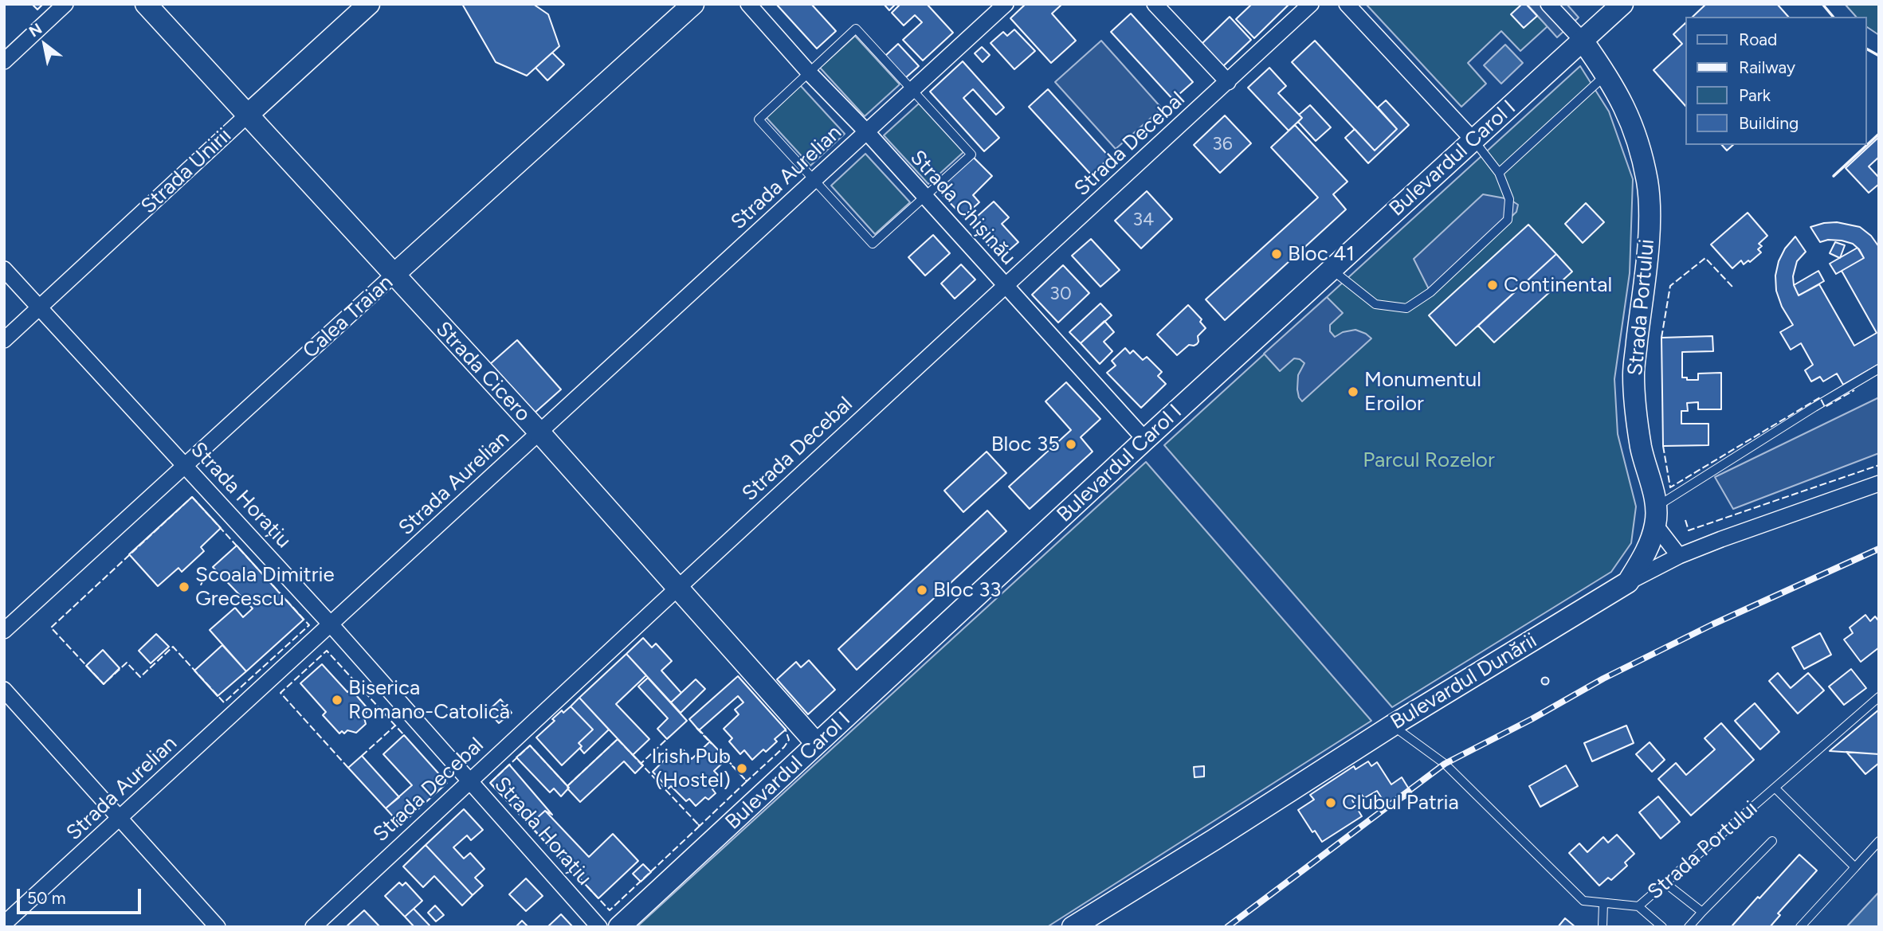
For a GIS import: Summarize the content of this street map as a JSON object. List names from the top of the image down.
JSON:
{
  "streets": {
    "street": [
      "Strada Decebal",
      "Bulevardul Carol I",
      "Strada Unirii",
      "Strada Aurelian",
      "Strada Chișinău",
      "Strada Portului",
      "Calea Traian",
      "Strada Cicero",
      "Strada Horațiu",
      "Bulevardul Dunării"
    ]
  },
  "crossings": [
    ["Strada Decebal", "Strada Chișinău"],
    ["Strada Decebal", "Strada Cicero"],
    ["Strada Decebal", "Strada Horațiu"],
    ["Bulevardul Carol I", "Strada Chișinău"],
    ["Bulevardul Carol I", "Strada Portului"],
    ["Bulevardul Carol I", "Strada Cicero"],
    ["Strada Unirii", "Strada Cicero"],
    ["Strada Unirii", "Strada Horațiu"],
    ["Strada Aurelian", "Strada Chișinău"],
    ["Strada Aurelian", "Strada Cicero"],
    ["Strada Aurelian", "Strada Horațiu"],
    ["Strada Portului", "Bulevardul Dunării"],
    ["Calea Traian", "Strada Cicero"],
    ["Calea Traian", "Strada Horațiu"]
  ],
  "parks": ["Parcul Rozelor"],
  "places": [
    "Bloc 41",
    "Continental",
    "Monumentul Eroilor",
    "Bloc 35",
    "Școala Dimitrie Grecescu",
    "Bloc 33",
    "Biserica Romano-Catolică",
    "Irish Pub (Hostel)",
    "Clubul Patria"
  ],
  "house_numbers": ["36", "34", "30"],
  "legend": [
    "Road",
    "Railway",
    "Park",
    "Building"
  ],
  "scale_bar": "50 m",
  "north": "top left"
}
